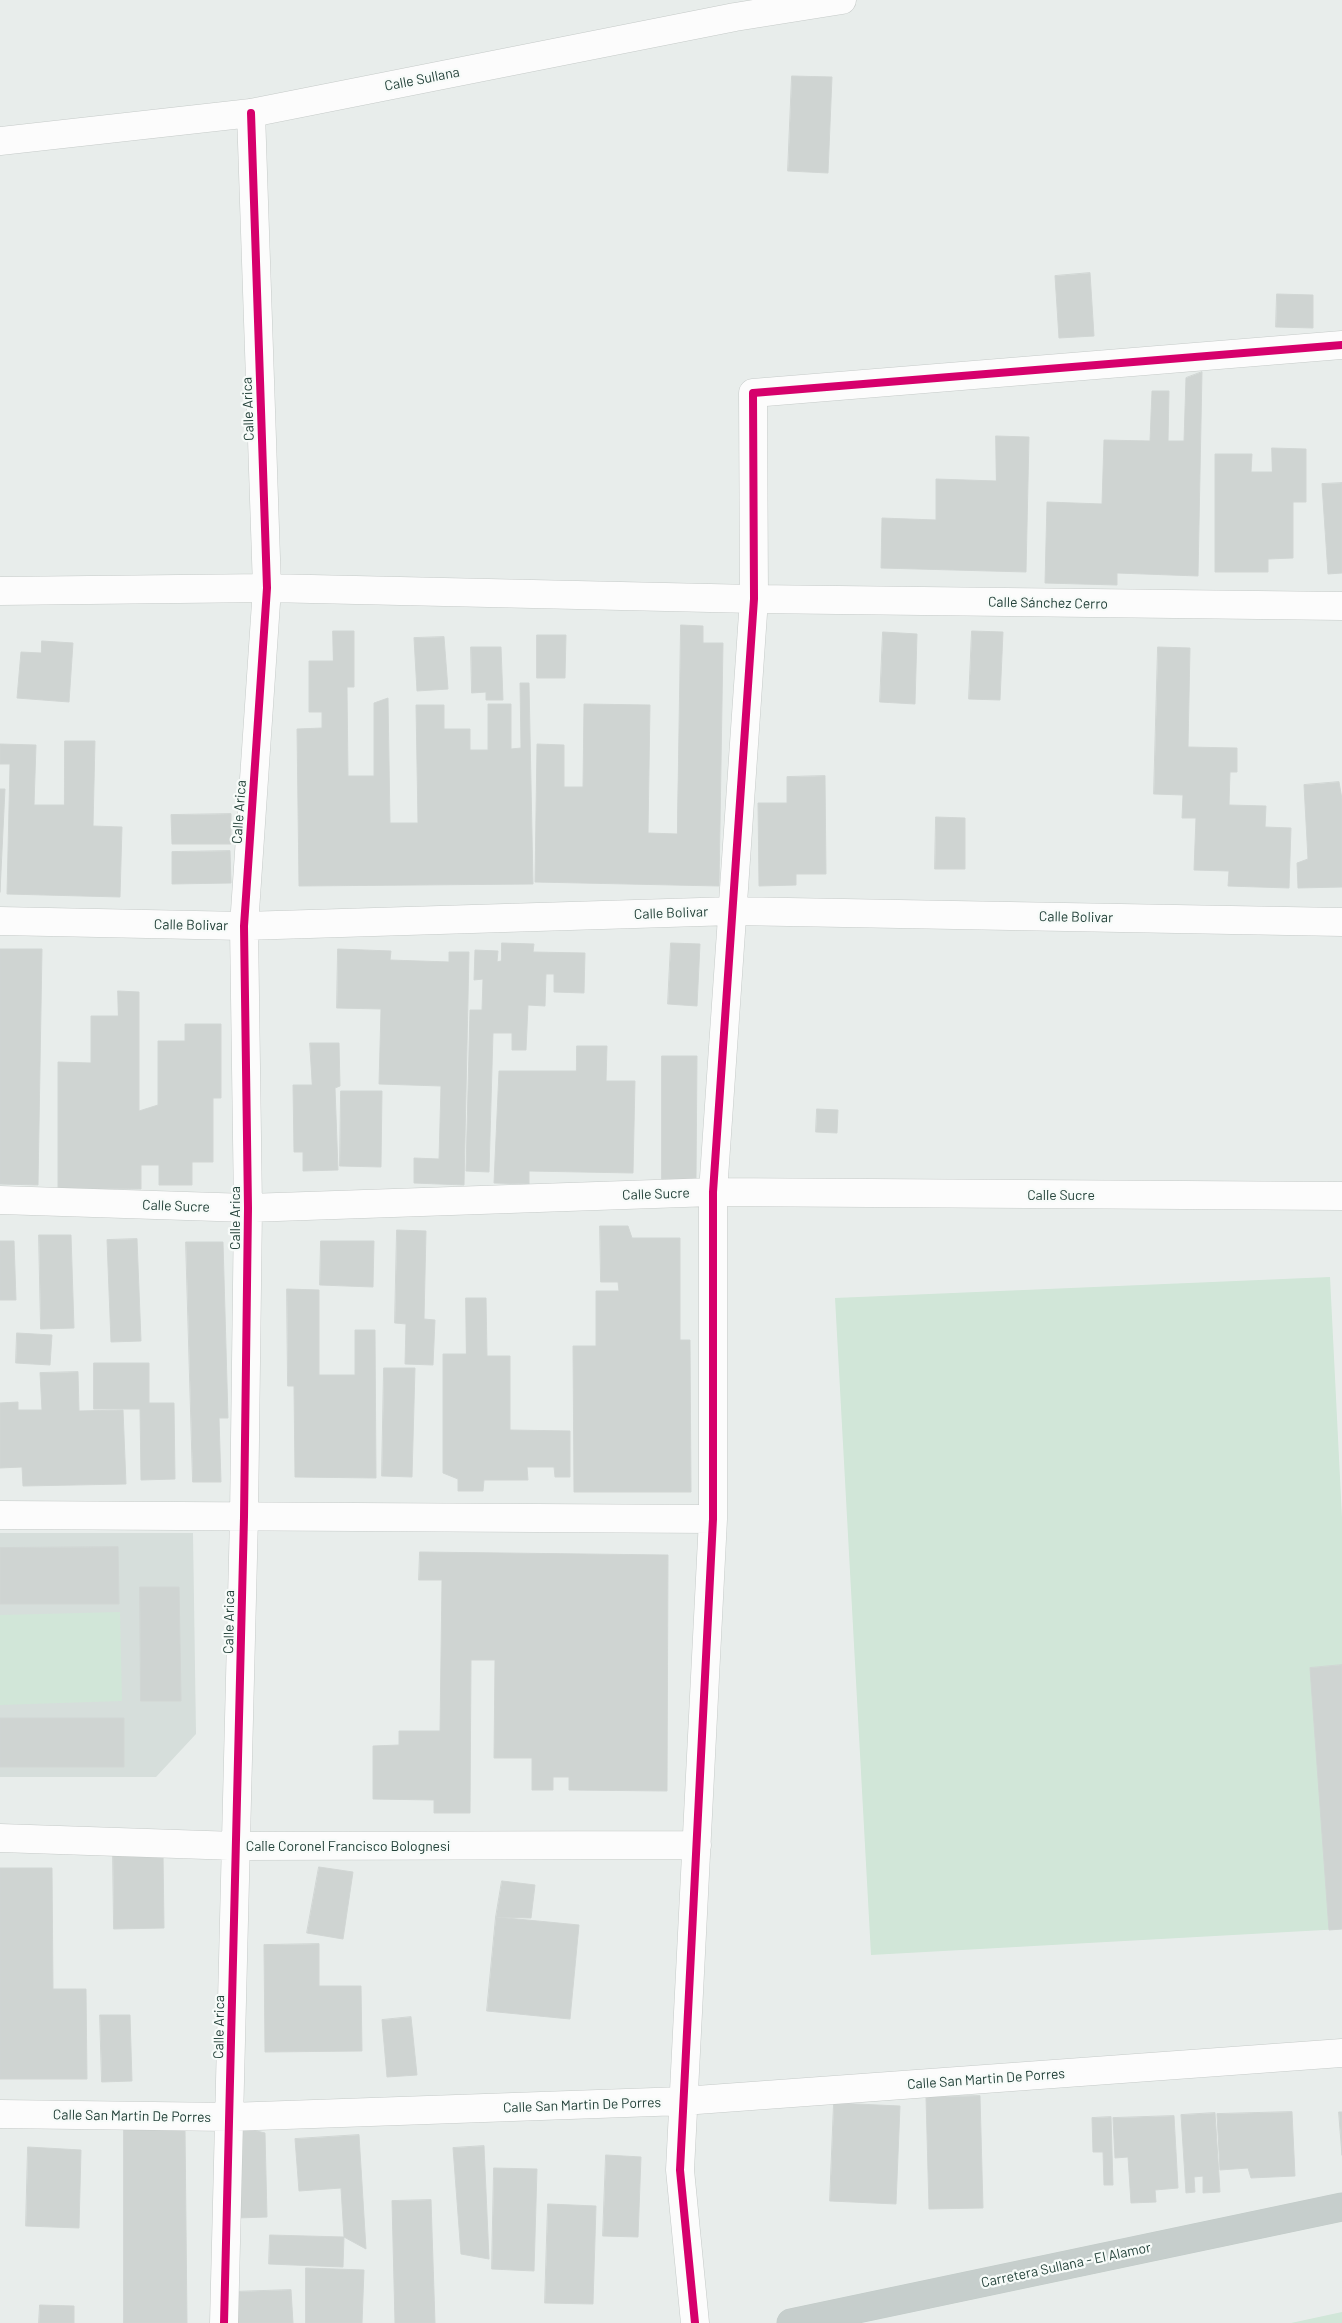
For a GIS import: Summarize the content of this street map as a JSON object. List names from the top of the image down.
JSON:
{
  "streets": {
    "highway": ["Carretera Sullana - El Alamor"],
    "street": [
      "Calle Sullana",
      "Calle Arica",
      "Calle Sánchez Cerro",
      "Calle Bolivar",
      "Calle Sucre",
      "Calle Coronel Francisco Bolognesi",
      "Calle San Martin De Porres"
    ]
  },
  "crossings": [
    ["Calle Sullana", "Calle Arica"],
    ["Calle Arica", "Calle Sánchez Cerro"],
    ["Calle Arica", "Calle Bolivar"],
    ["Calle Arica", "Calle Sucre"],
    ["Calle Arica", "Calle Coronel Francisco Bolognesi"],
    ["Calle Arica", "Calle San Martin De Porres"]
  ]
}
